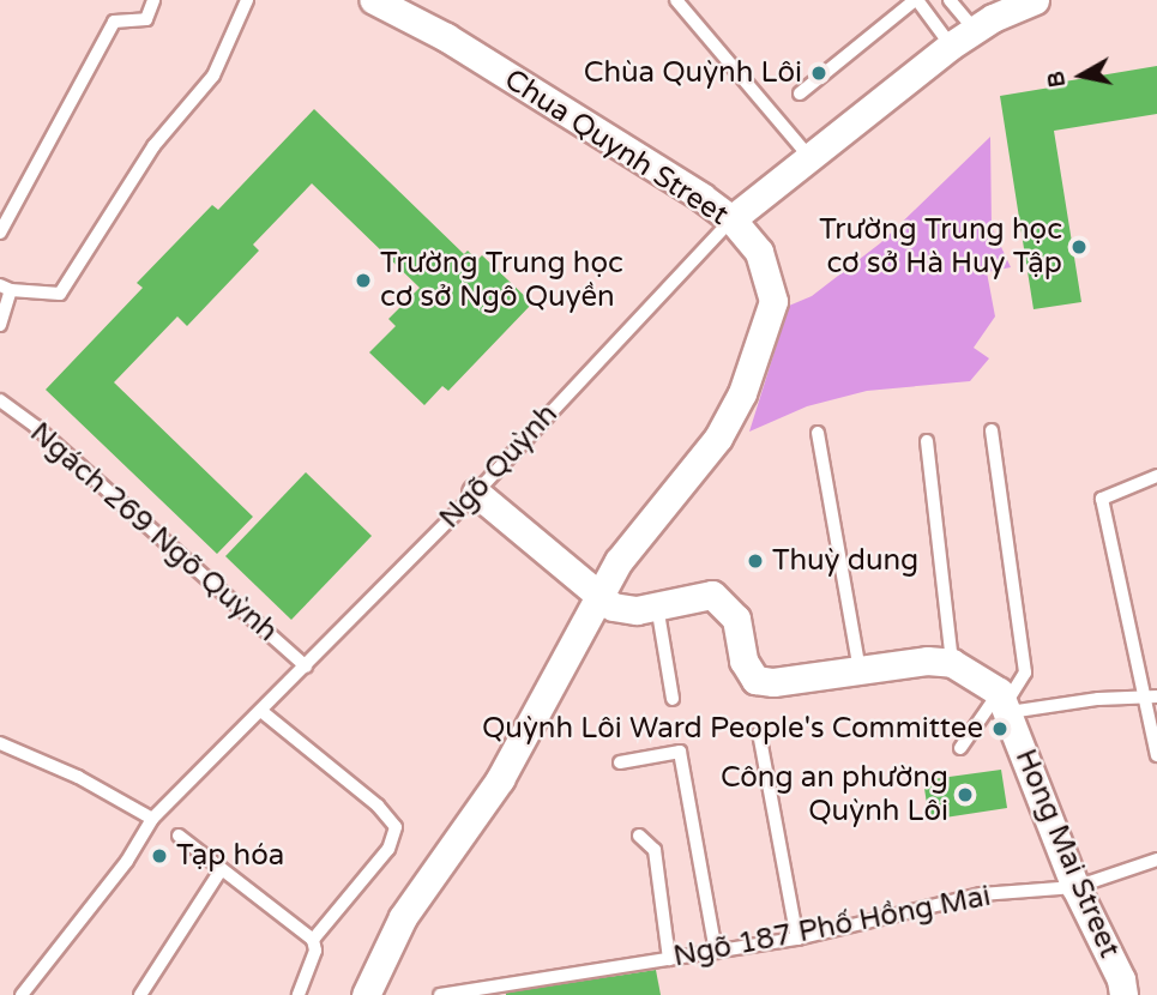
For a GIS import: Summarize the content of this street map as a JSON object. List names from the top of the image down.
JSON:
{
  "streets": {
    "street": ["Chua Quynh Street", "Ngõ Quỳnh", "Hong Mai Street"],
    "lane": ["Ngách 269 Ngõ Quỳnh", "Ngõ 187 Phố Hồng Mai"]
  },
  "crossings": [
    ["Chua Quynh Street", "Ngõ Quỳnh"],
    ["Ngõ Quỳnh", "Ngách 269 Ngõ Quỳnh"],
    ["Hong Mai Street", "Ngõ 187 Phố Hồng Mai"]
  ],
  "places": [
    "Chùa Quỳnh Lôi",
    "Trường Trung học cơ sở Hà Huy Tập",
    "Trường Trung học cơ sở Ngô Quyền",
    "Thuỳ dung",
    "Quỳnh Lôi Ward People's Committee",
    "Công an phường Quỳnh Lôi",
    "Tạp hóa"
  ],
  "north": "left"
}
